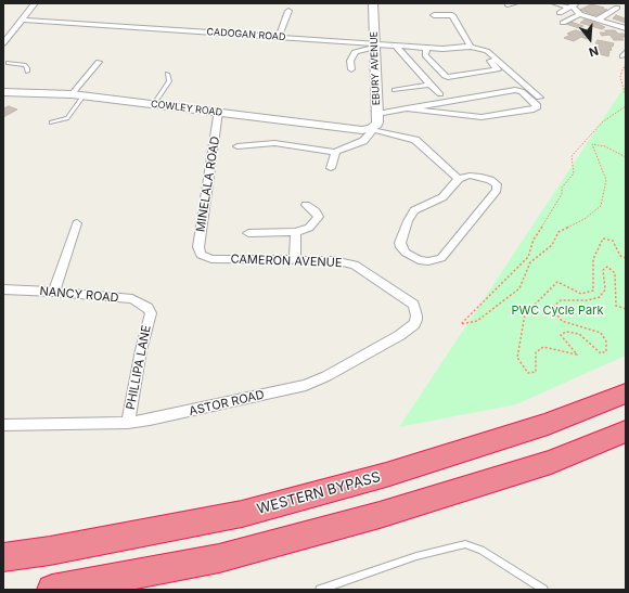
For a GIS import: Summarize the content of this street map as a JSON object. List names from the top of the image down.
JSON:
{
  "streets": {
    "highway": ["WESTERN BYPASS"],
    "street": [
      "CADOGAN ROAD",
      "EBURY AVENUE",
      "COWLEY ROAD",
      "MINELALA ROAD",
      "CAMERON AVENUE",
      "NANCY ROAD",
      "PHILLIPA LANE",
      "ASTOR ROAD"
    ]
  },
  "crossings": [
    ["CADOGAN ROAD", "EBURY AVENUE"],
    ["EBURY AVENUE", "COWLEY ROAD"],
    ["COWLEY ROAD", "MINELALA ROAD"],
    ["MINELALA ROAD", "CAMERON AVENUE"],
    ["CAMERON AVENUE", "ASTOR ROAD"],
    ["NANCY ROAD", "PHILLIPA LANE"],
    ["PHILLIPA LANE", "ASTOR ROAD"]
  ],
  "parks": ["PWC Cycle Park"],
  "north": "bottom"
}
